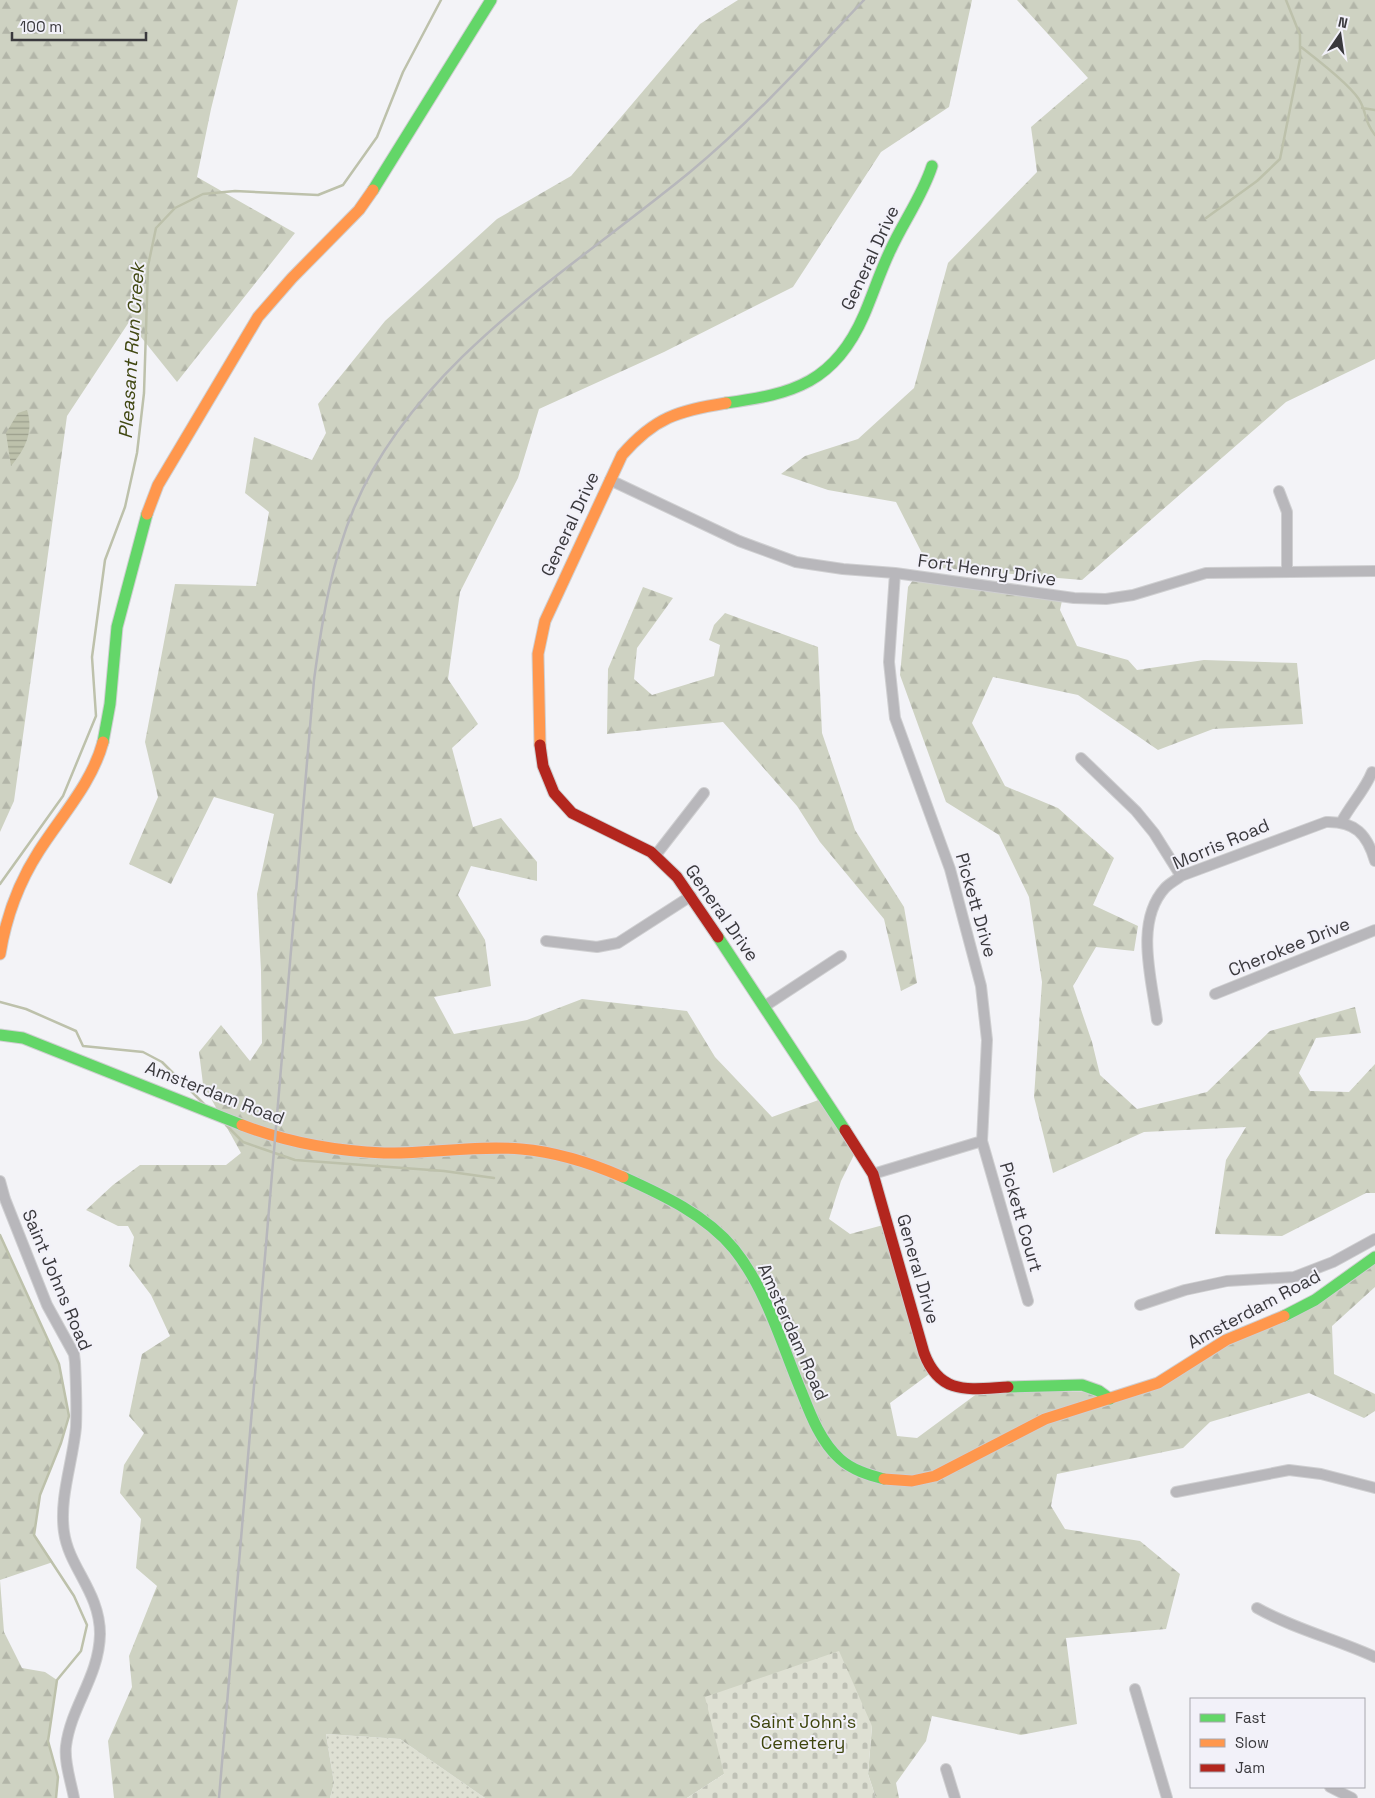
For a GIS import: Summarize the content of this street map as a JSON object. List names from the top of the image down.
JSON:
{
  "streets": {
    "street": [
      "General Drive",
      "Fort Henry Drive",
      "Morris Road",
      "Pickett Drive",
      "Cherokee Drive",
      "Amsterdam Road",
      "Pickett Court",
      "Saint Johns Road"
    ]
  },
  "crossings": [
    ["General Drive", "Fort Henry Drive"],
    ["General Drive", "Amsterdam Road"],
    ["Fort Henry Drive", "Pickett Drive"],
    ["Pickett Drive", "Pickett Court"]
  ],
  "water": ["Pleasant Run Creek"],
  "parks": ["Saint John’s Cemetery"],
  "legend": ["Fast", "Slow", "Jam"],
  "scale_bar": "100 m",
  "north": "top"
}
